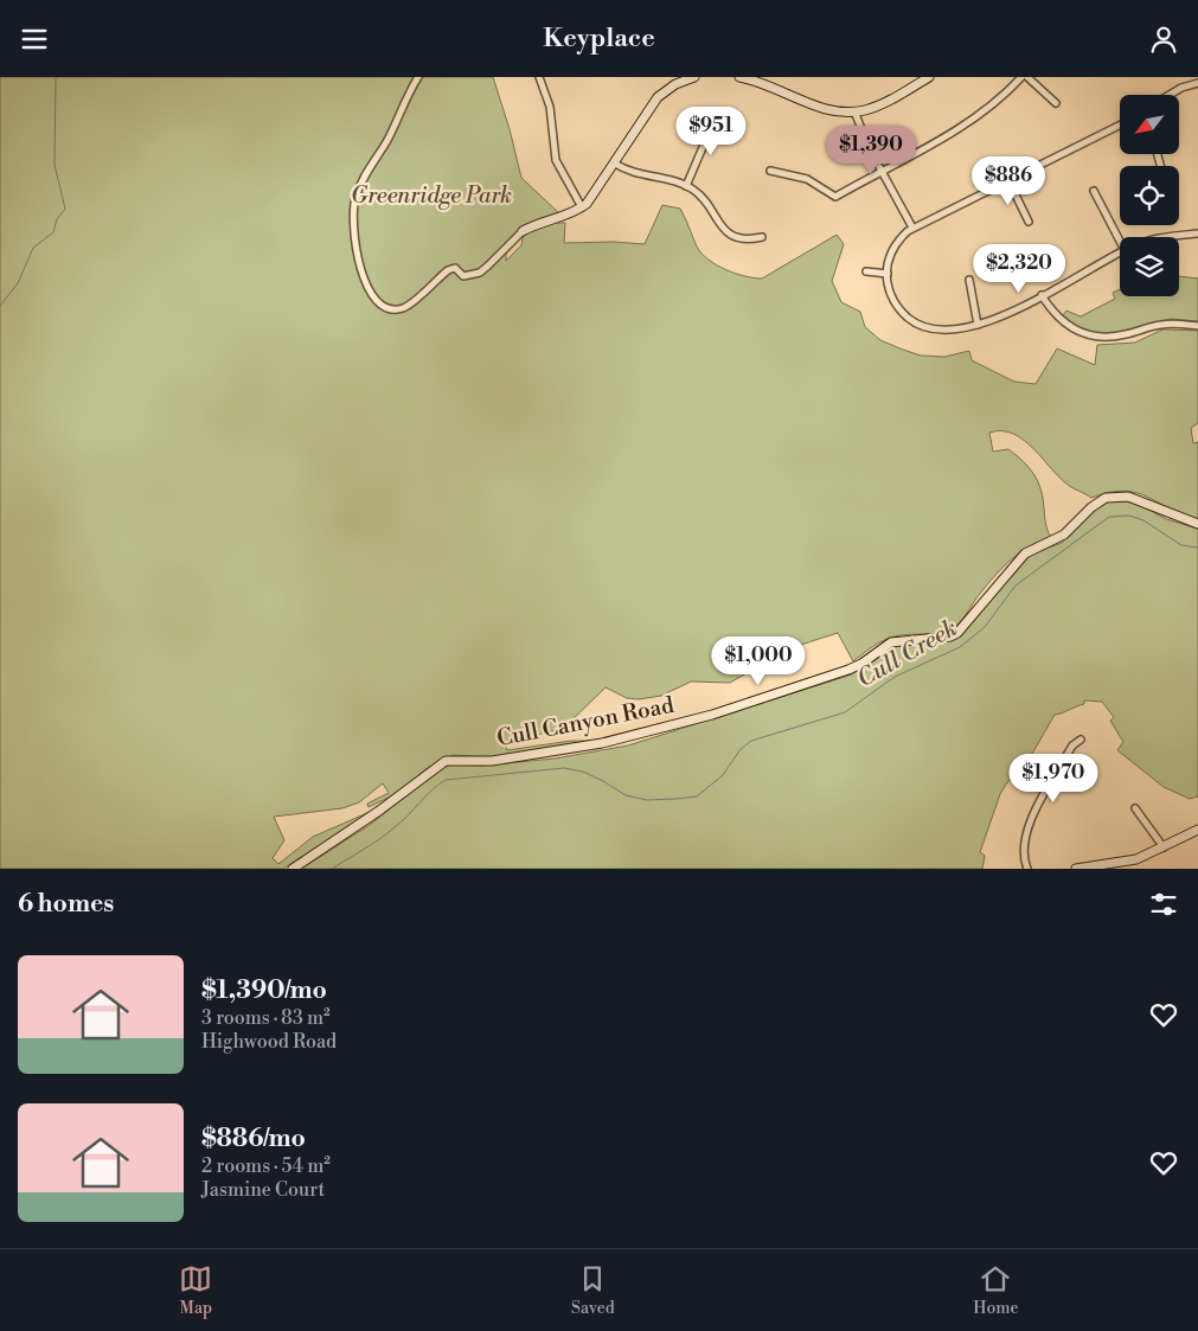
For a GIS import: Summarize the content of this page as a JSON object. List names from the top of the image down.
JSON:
{
  "streets": {
    "street": ["Cull Canyon Road"]
  },
  "water": ["Cull Creek"],
  "parks": ["Greenridge Park"],
  "north": "bottom left",
  "page": {
    "header": "Keyplace",
    "price": [
      "$951",
      "$1,390",
      "$886",
      "$2,320",
      "$1,000",
      "$1,970"
    ],
    "heading": "6 homes",
    "list": [
      {
        "name": "$1,390/mo",
        "note": "3 rooms · 83 m² · Highwood Road"
      },
      {
        "name": "$886/mo",
        "note": "2 rooms · 54 m² · Jasmine Court"
      }
    ],
    "tabs": ["Map", "Saved", "Home"]
  }
}
